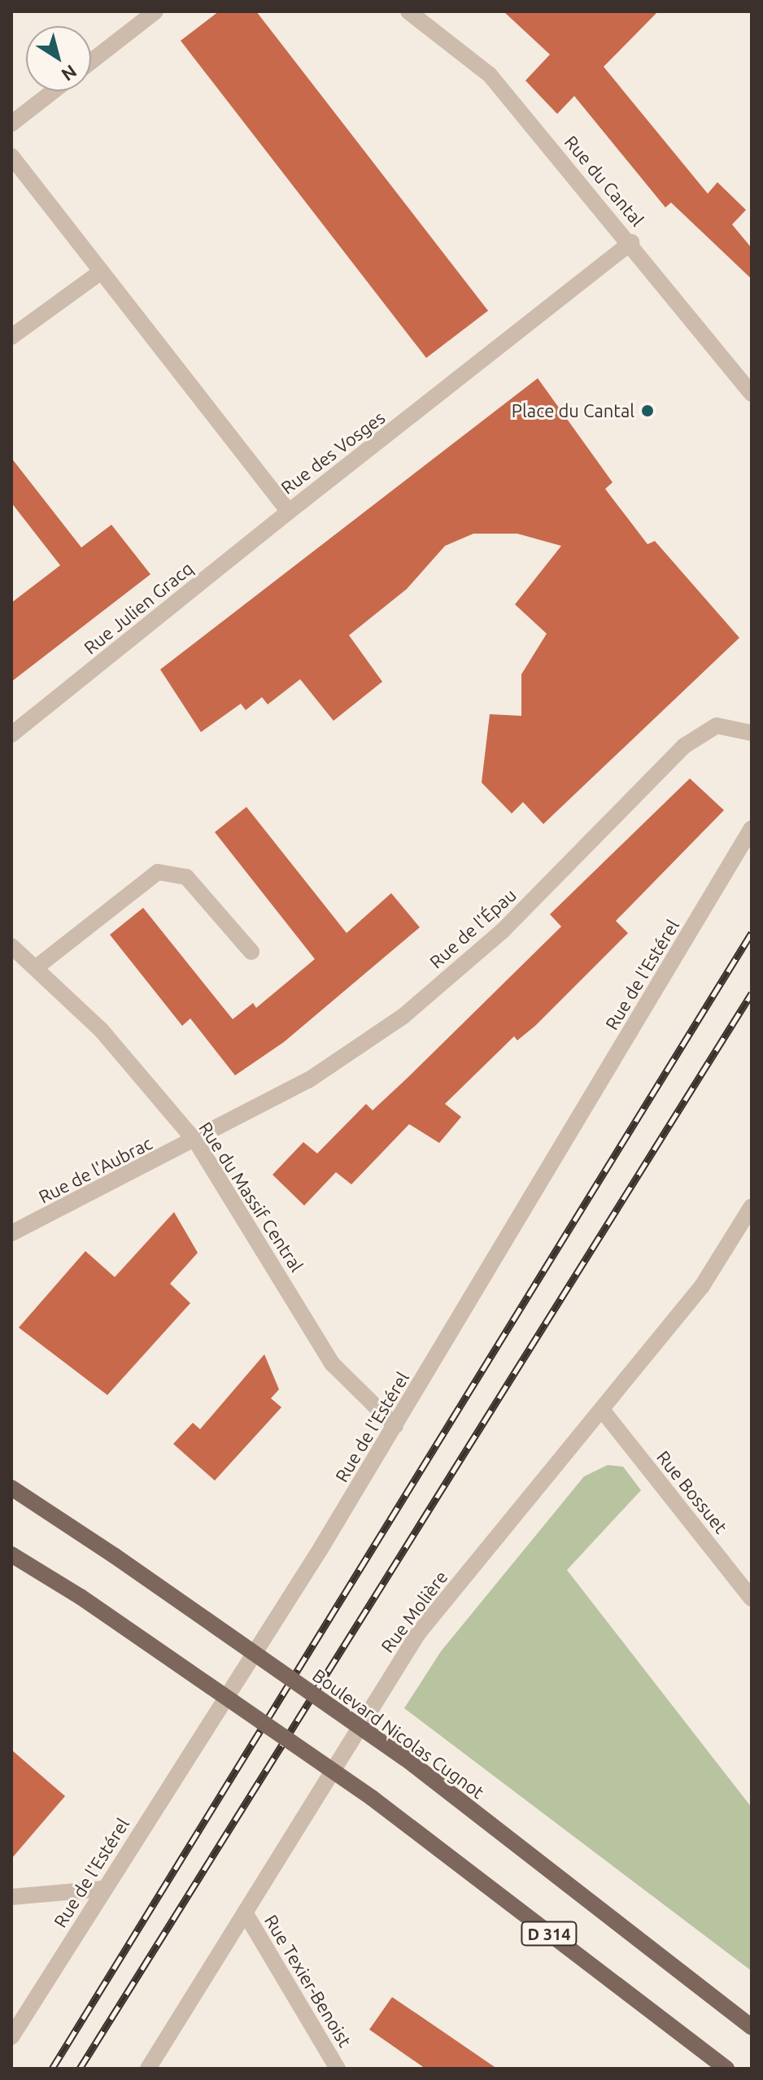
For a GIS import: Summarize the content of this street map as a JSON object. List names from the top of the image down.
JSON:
{
  "streets": {
    "main road": ["Boulevard Nicolas Cugnot", "D 314"],
    "street": [
      "Rue du Cantal",
      "Rue des Vosges",
      "Rue Julien Gracq",
      "Rue de l'Épau",
      "Rue de l'Estérel",
      "Rue de l'Aubrac",
      "Rue du Massif Central",
      "Rue Bossuet",
      "Rue Molière",
      "Rue Texier-Benoist"
    ]
  },
  "crossings": [
    ["Rue du Cantal", "Rue des Vosges"],
    ["Rue des Vosges", "Rue Julien Gracq"],
    ["Rue de l'Épau", "Rue de l'Aubrac"],
    ["Rue de l'Épau", "Rue du Massif Central"],
    ["Rue de l'Estérel", "Rue du Massif Central"],
    ["Rue de l'Aubrac", "Rue du Massif Central"],
    ["Rue Bossuet", "Rue Molière"],
    ["Rue Molière", "Rue Texier-Benoist"]
  ],
  "places": ["Place du Cantal"],
  "north": "bottom right"
}
